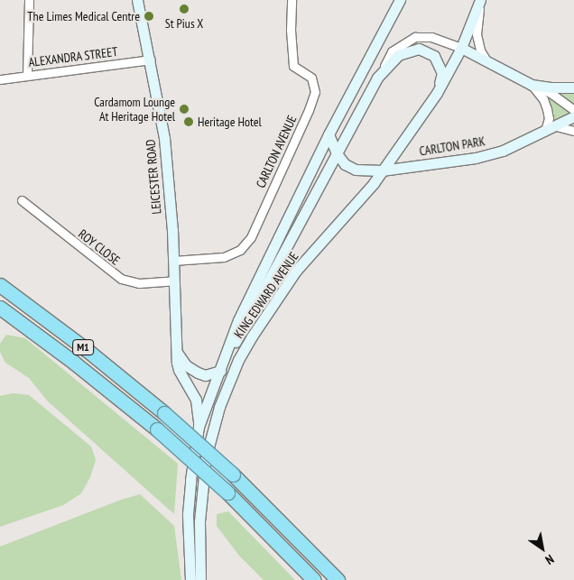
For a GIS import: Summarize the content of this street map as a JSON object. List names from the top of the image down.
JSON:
{
  "streets": {
    "highway": ["M1"],
    "main road": ["CARLTON PARK", "LEICESTER ROAD", "KING EDWARD AVENUE"],
    "street": ["ALEXANDRA STREET", "CARLTON AVENUE", "ROY CLOSE"]
  },
  "crossings": [
    ["ALEXANDRA STREET", "LEICESTER ROAD"],
    ["CARLTON PARK", "KING EDWARD AVENUE"],
    ["CARLTON AVENUE", "LEICESTER ROAD"],
    ["LEICESTER ROAD", "ROY CLOSE"],
    ["LEICESTER ROAD", "KING EDWARD AVENUE"]
  ],
  "places": [
    "St Pius X",
    "The Limes Medical Centre",
    "Cardamom Lounge At Heritage Hotel",
    "Heritage Hotel"
  ],
  "north": "bottom right"
}
